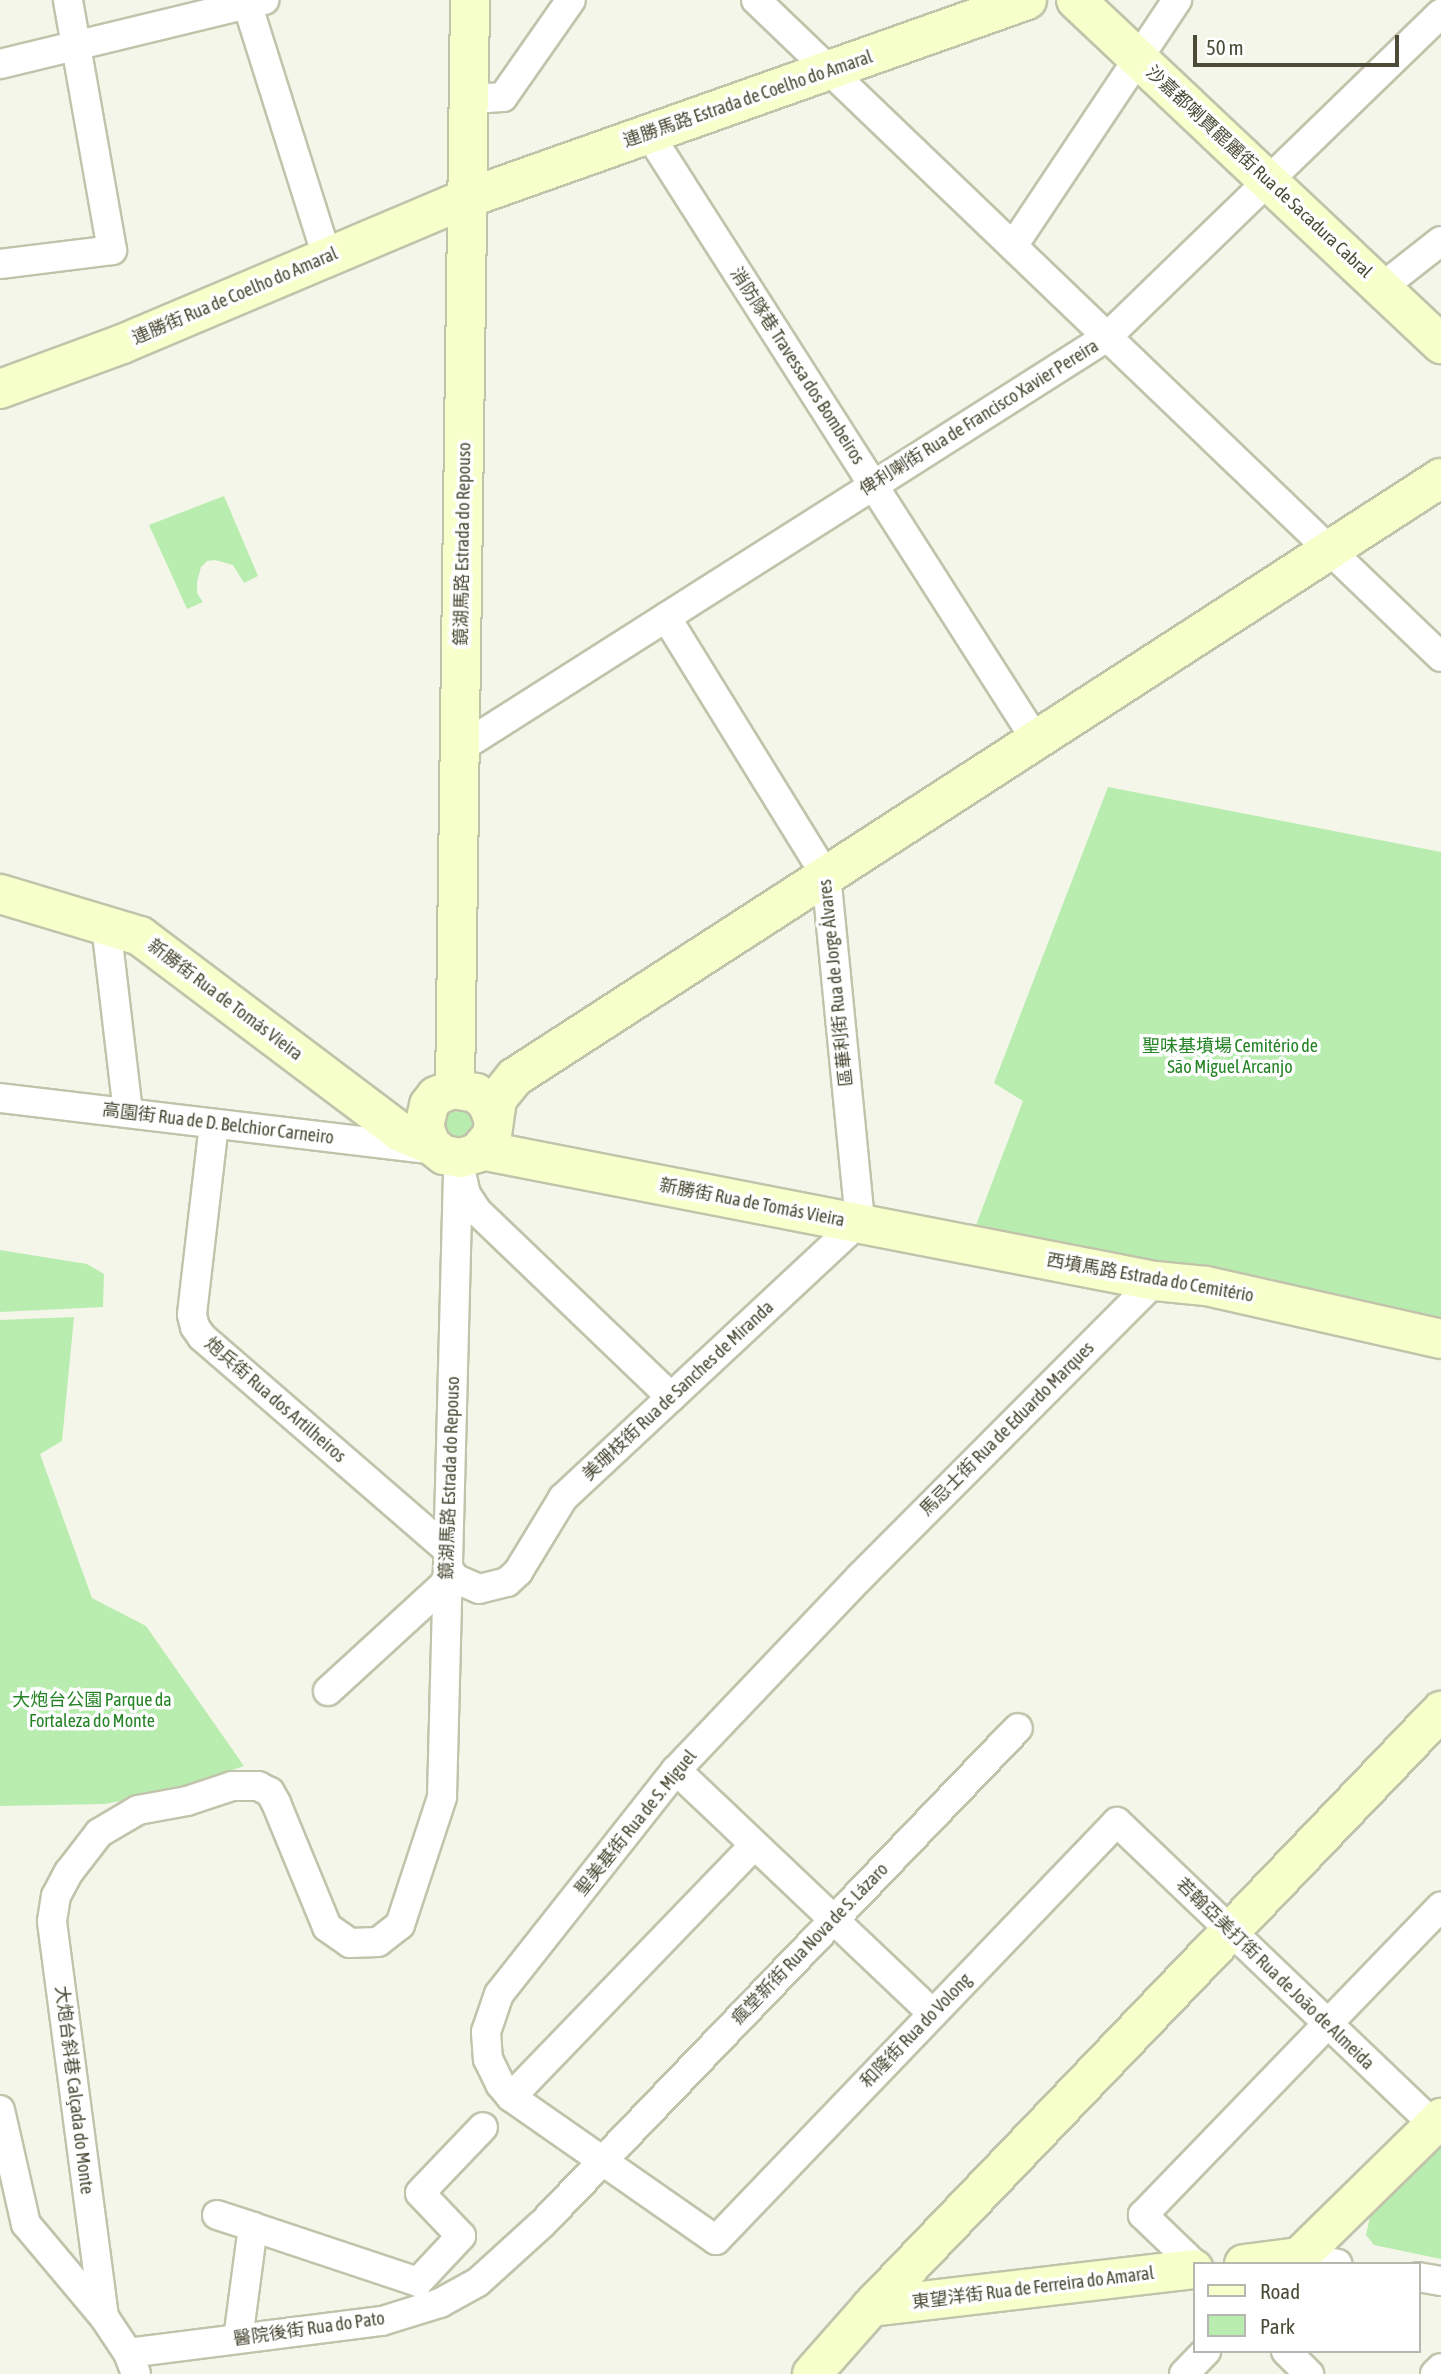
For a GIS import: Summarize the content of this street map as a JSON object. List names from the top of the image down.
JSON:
{
  "streets": {
    "street": [
      "連勝馬路 Estrada de Coelho do Amaral",
      "沙嘉都喇賈罷麗街 Rua de Sacadura Cabral",
      "連勝街 Rua de Coelho do Amaral",
      "消防隊巷 Travessa dos Bombeiros",
      "俾利喇街 Rua de Francisco Xavier Pereira",
      "鏡湖馬路 Estrada do Repouso",
      "區華利街 Rua de Jorge Álvares",
      "新勝街 Rua de Tomás Vieira",
      "高園街 Rua de D. Belchior Carneiro",
      "西墳馬路 Estrada do Cemitério",
      "美珊枝街 Rua de Sanches de Miranda",
      "炮兵街 Rua dos Artilheiros",
      "馬忌士街 Rua de Eduardo Marques",
      "聖美基街 Rua de S. Miguel",
      "瘋堂新街 Rua Nova de S. Lázaro",
      "若翰亞美打街 Rua de João de Almeida",
      "和隆街 Rua do Volong",
      "大炮台斜巷 Calçada do Monte",
      "東望洋街 Rua de Ferreira do Amaral",
      "醫院後街 Rua do Pato"
    ]
  },
  "crossings": [
    ["連勝馬路 Estrada de Coelho do Amaral", "連勝街 Rua de Coelho do Amaral"],
    ["連勝馬路 Estrada de Coelho do Amaral", "消防隊巷 Travessa dos Bombeiros"],
    ["連勝馬路 Estrada de Coelho do Amaral", "鏡湖馬路 Estrada do Repouso"],
    ["沙嘉都喇賈罷麗街 Rua de Sacadura Cabral", "俾利喇街 Rua de Francisco Xavier Pereira"],
    ["連勝街 Rua de Coelho do Amaral", "鏡湖馬路 Estrada do Repouso"],
    ["消防隊巷 Travessa dos Bombeiros", "俾利喇街 Rua de Francisco Xavier Pereira"],
    ["俾利喇街 Rua de Francisco Xavier Pereira", "鏡湖馬路 Estrada do Repouso"],
    ["俾利喇街 Rua de Francisco Xavier Pereira", "區華利街 Rua de Jorge Álvares"],
    ["鏡湖馬路 Estrada do Repouso", "新勝街 Rua de Tomás Vieira"],
    ["鏡湖馬路 Estrada do Repouso", "高園街 Rua de D. Belchior Carneiro"],
    ["鏡湖馬路 Estrada do Repouso", "美珊枝街 Rua de Sanches de Miranda"],
    ["鏡湖馬路 Estrada do Repouso", "炮兵街 Rua dos Artilheiros"],
    ["鏡湖馬路 Estrada do Repouso", "大炮台斜巷 Calçada do Monte"],
    ["區華利街 Rua de Jorge Álvares", "新勝街 Rua de Tomás Vieira"],
    ["區華利街 Rua de Jorge Álvares", "西墳馬路 Estrada do Cemitério"],
    ["區華利街 Rua de Jorge Álvares", "美珊枝街 Rua de Sanches de Miranda"],
    ["新勝街 Rua de Tomás Vieira", "高園街 Rua de D. Belchior Carneiro"],
    ["新勝街 Rua de Tomás Vieira", "西墳馬路 Estrada do Cemitério"],
    ["新勝街 Rua de Tomás Vieira", "美珊枝街 Rua de Sanches de Miranda"],
    ["高園街 Rua de D. Belchior Carneiro", "炮兵街 Rua dos Artilheiros"],
    ["西墳馬路 Estrada do Cemitério", "美珊枝街 Rua de Sanches de Miranda"],
    ["西墳馬路 Estrada do Cemitério", "馬忌士街 Rua de Eduardo Marques"],
    ["美珊枝街 Rua de Sanches de Miranda", "炮兵街 Rua dos Artilheiros"],
    ["馬忌士街 Rua de Eduardo Marques", "聖美基街 Rua de S. Miguel"],
    ["瘋堂新街 Rua Nova de S. Lázaro", "和隆街 Rua do Volong"],
    ["瘋堂新街 Rua Nova de S. Lázaro", "醫院後街 Rua do Pato"],
    ["若翰亞美打街 Rua de João de Almeida", "和隆街 Rua do Volong"],
    ["和隆街 Rua do Volong", "醫院後街 Rua do Pato"],
    ["大炮台斜巷 Calçada do Monte", "醫院後街 Rua do Pato"]
  ],
  "parks": ["聖味基墳場 Cemitério de São Miguel Arcanjo", "大炮台公園 Parque da Fortaleza do Monte"],
  "legend": ["Road", "Park"],
  "scale_bar": "50 m"
}
